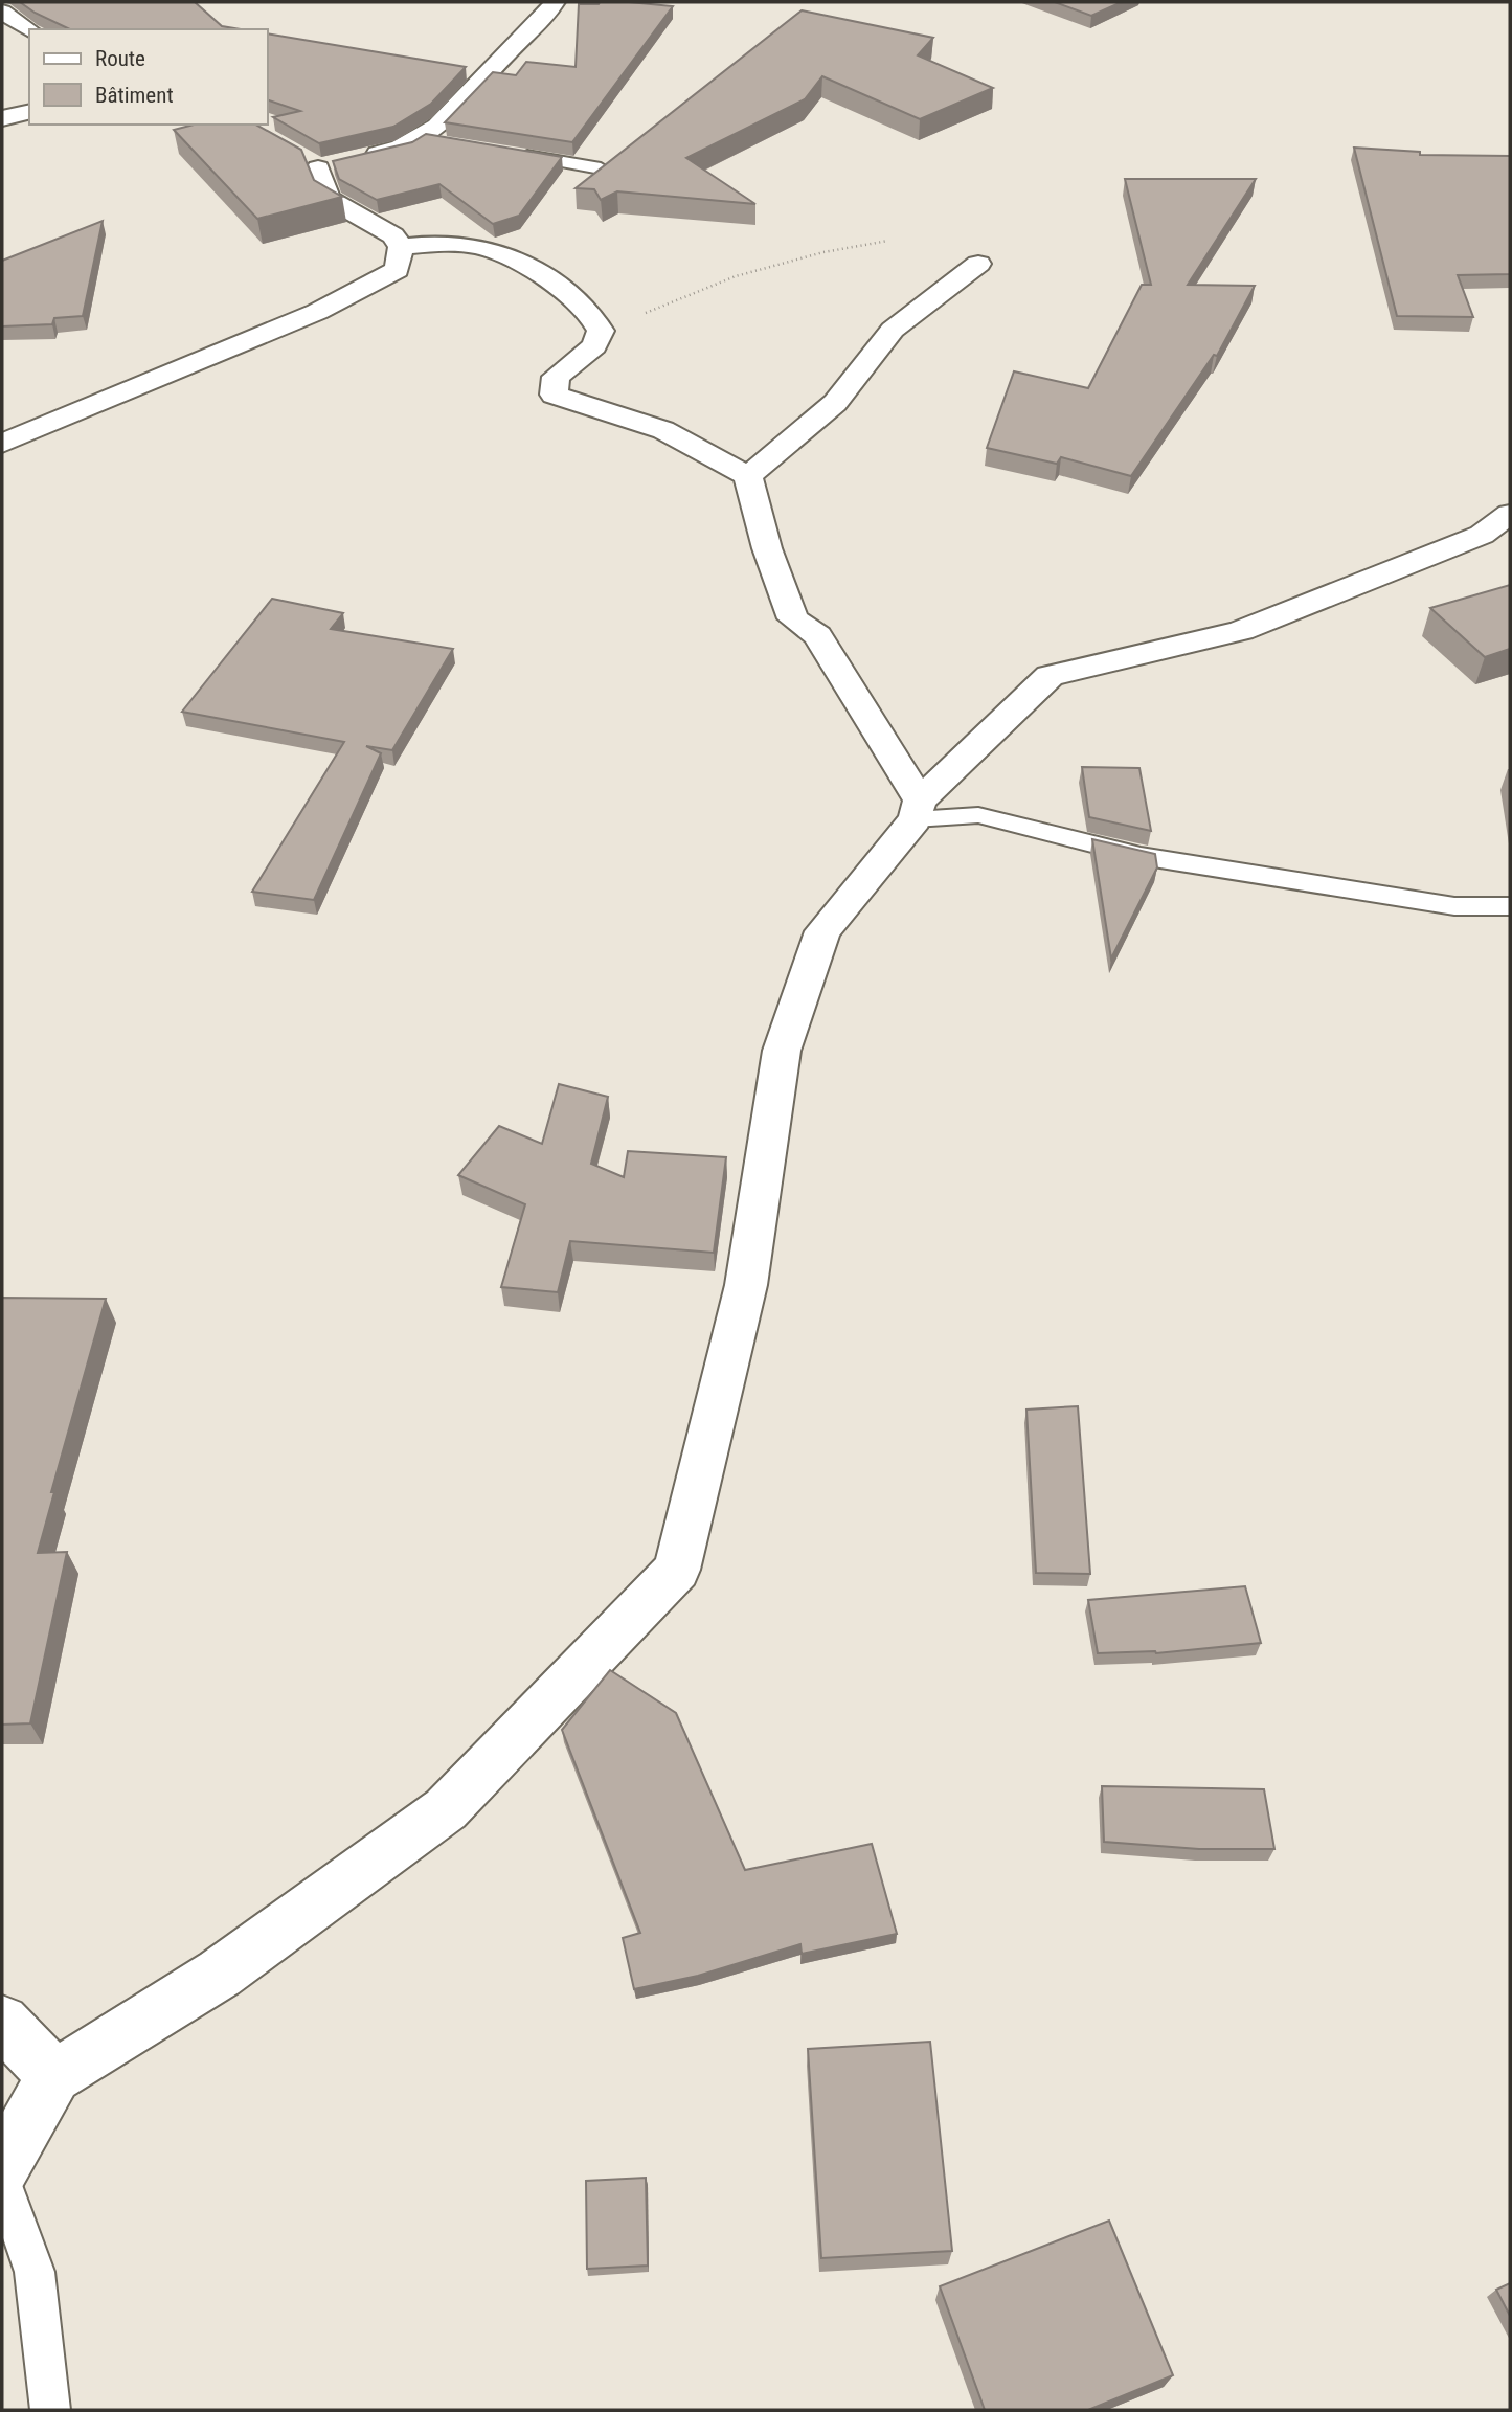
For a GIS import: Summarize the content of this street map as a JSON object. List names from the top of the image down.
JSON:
{
  "legend": ["Route", "Bâtiment"]
}
